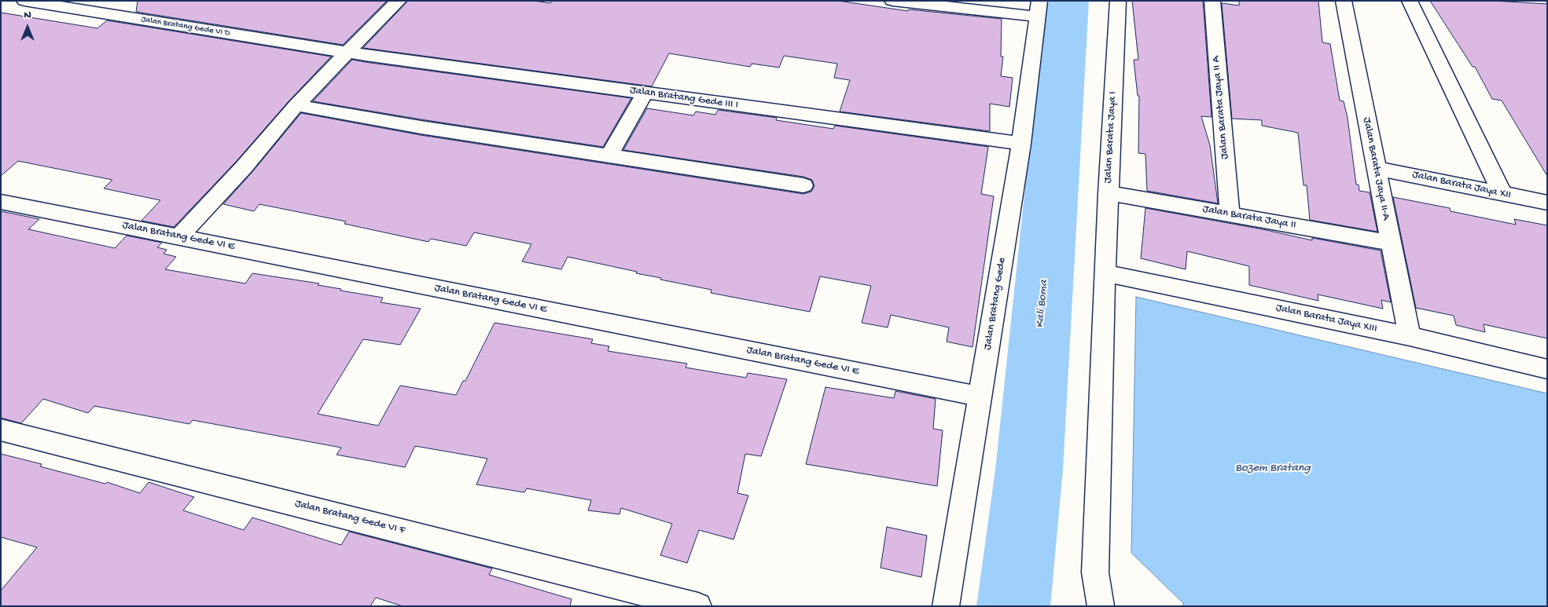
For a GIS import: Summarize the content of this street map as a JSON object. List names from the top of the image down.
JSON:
{
  "streets": {
    "street": [
      "Jalan Bratang Gede VI D",
      "Jalan Bratang Gede III I",
      "Jalan Barata Jaya II A",
      "Jalan Barata Jaya I",
      "Jalan Barata Jaya II-A",
      "Jalan Barata Jaya XII",
      "Jalan Barata Jaya II",
      "Jalan Bratang Gede VI E",
      "Jalan Bratang Gede",
      "Jalan Barata Jaya XIII",
      "Jalan Bratang Gede VI F"
    ]
  },
  "crossings": [
    ["Jalan Bratang Gede VI D", "Jalan Bratang Gede III I"],
    ["Jalan Bratang Gede III I", "Jalan Bratang Gede"],
    ["Jalan Barata Jaya II A", "Jalan Barata Jaya II"],
    ["Jalan Barata Jaya I", "Jalan Barata Jaya II"],
    ["Jalan Barata Jaya I", "Jalan Barata Jaya XIII"],
    ["Jalan Barata Jaya II-A", "Jalan Barata Jaya XII"],
    ["Jalan Barata Jaya II-A", "Jalan Barata Jaya II"],
    ["Jalan Barata Jaya II-A", "Jalan Barata Jaya XIII"],
    ["Jalan Bratang Gede VI E", "Jalan Bratang Gede"]
  ],
  "water": ["Kali Boma", "Bozem Bratang"],
  "north": "top"
}
